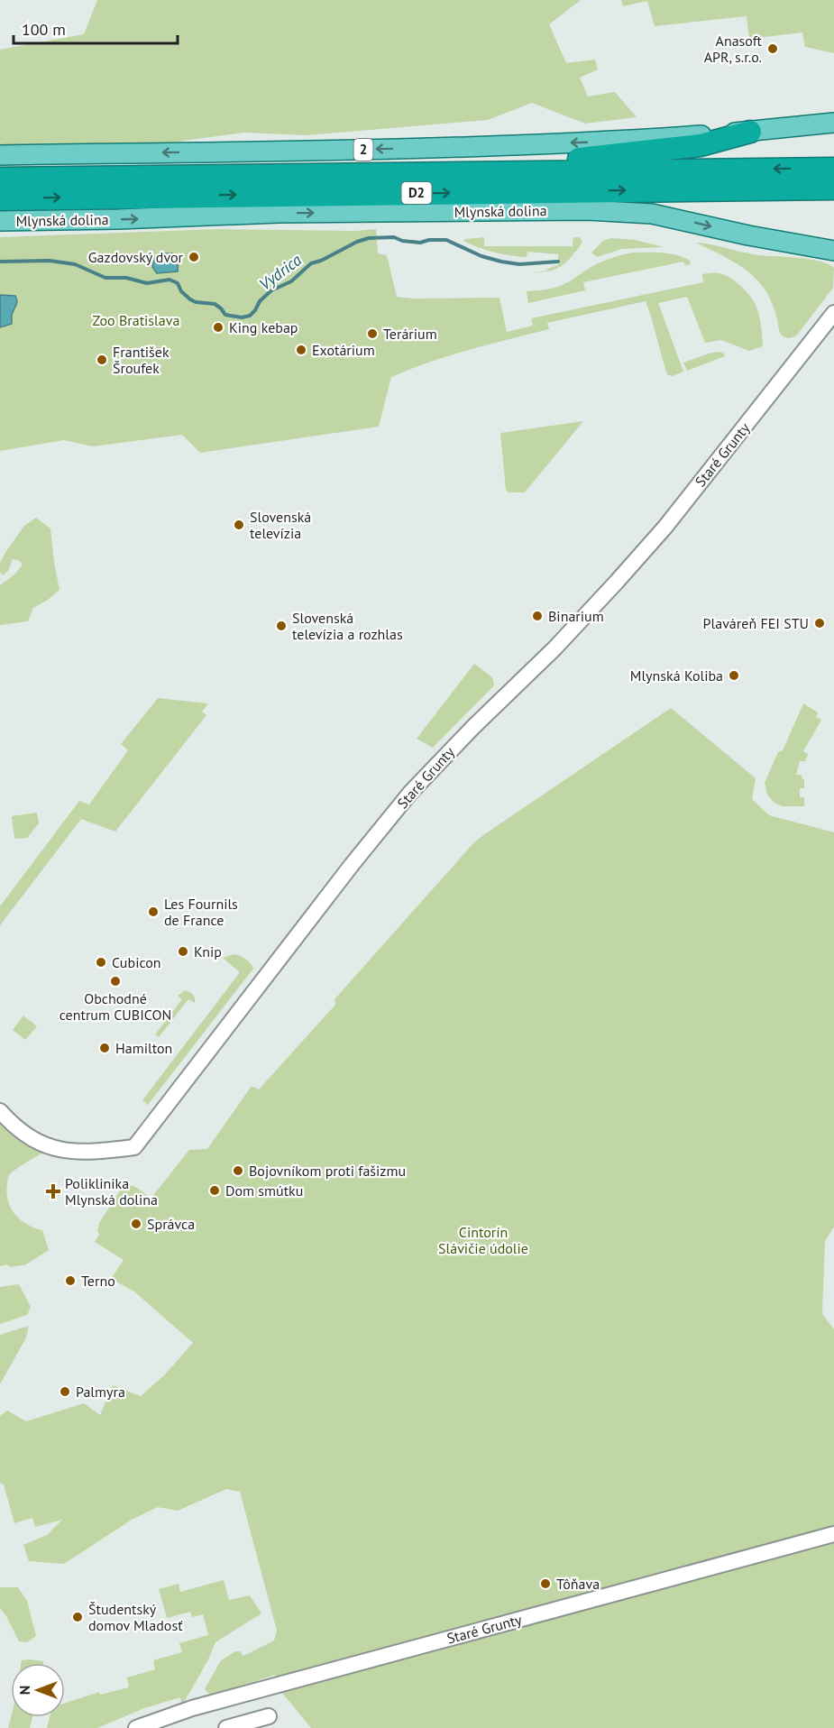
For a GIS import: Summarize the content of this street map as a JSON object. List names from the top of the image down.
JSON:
{
  "streets": {
    "highway": ["D2"],
    "main road": ["2", "Mlynská dolina"],
    "street": ["Staré Grunty"]
  },
  "water": ["Vydrica"],
  "parks": ["Zoo Bratislava", "Cintorín Slávičie údolie"],
  "places": {
    "other": [
      "Anasoft APR, s.r.o.",
      "Gazdovský dvor",
      "King kebap",
      "Terárium",
      "Exotárium",
      "František Šroufek",
      "Slovenská televízia",
      "Binarium",
      "Plaváreň FEI STU",
      "Slovenská televízia a rozhlas",
      "Mlynská Koliba",
      "Les Fournils de France",
      "Knip",
      "Cubicon",
      "Obchodné centrum CUBICON",
      "Hamilton",
      "Bojovníkom proti fašizmu",
      "Dom smútku",
      "Správca",
      "Terno",
      "Palmyra",
      "Tôňava",
      "Študentský domov Mladosť"
    ],
    "health": ["Poliklinika Mlynská dolina"]
  },
  "scale_bar": "100 m",
  "north": "left"
}
